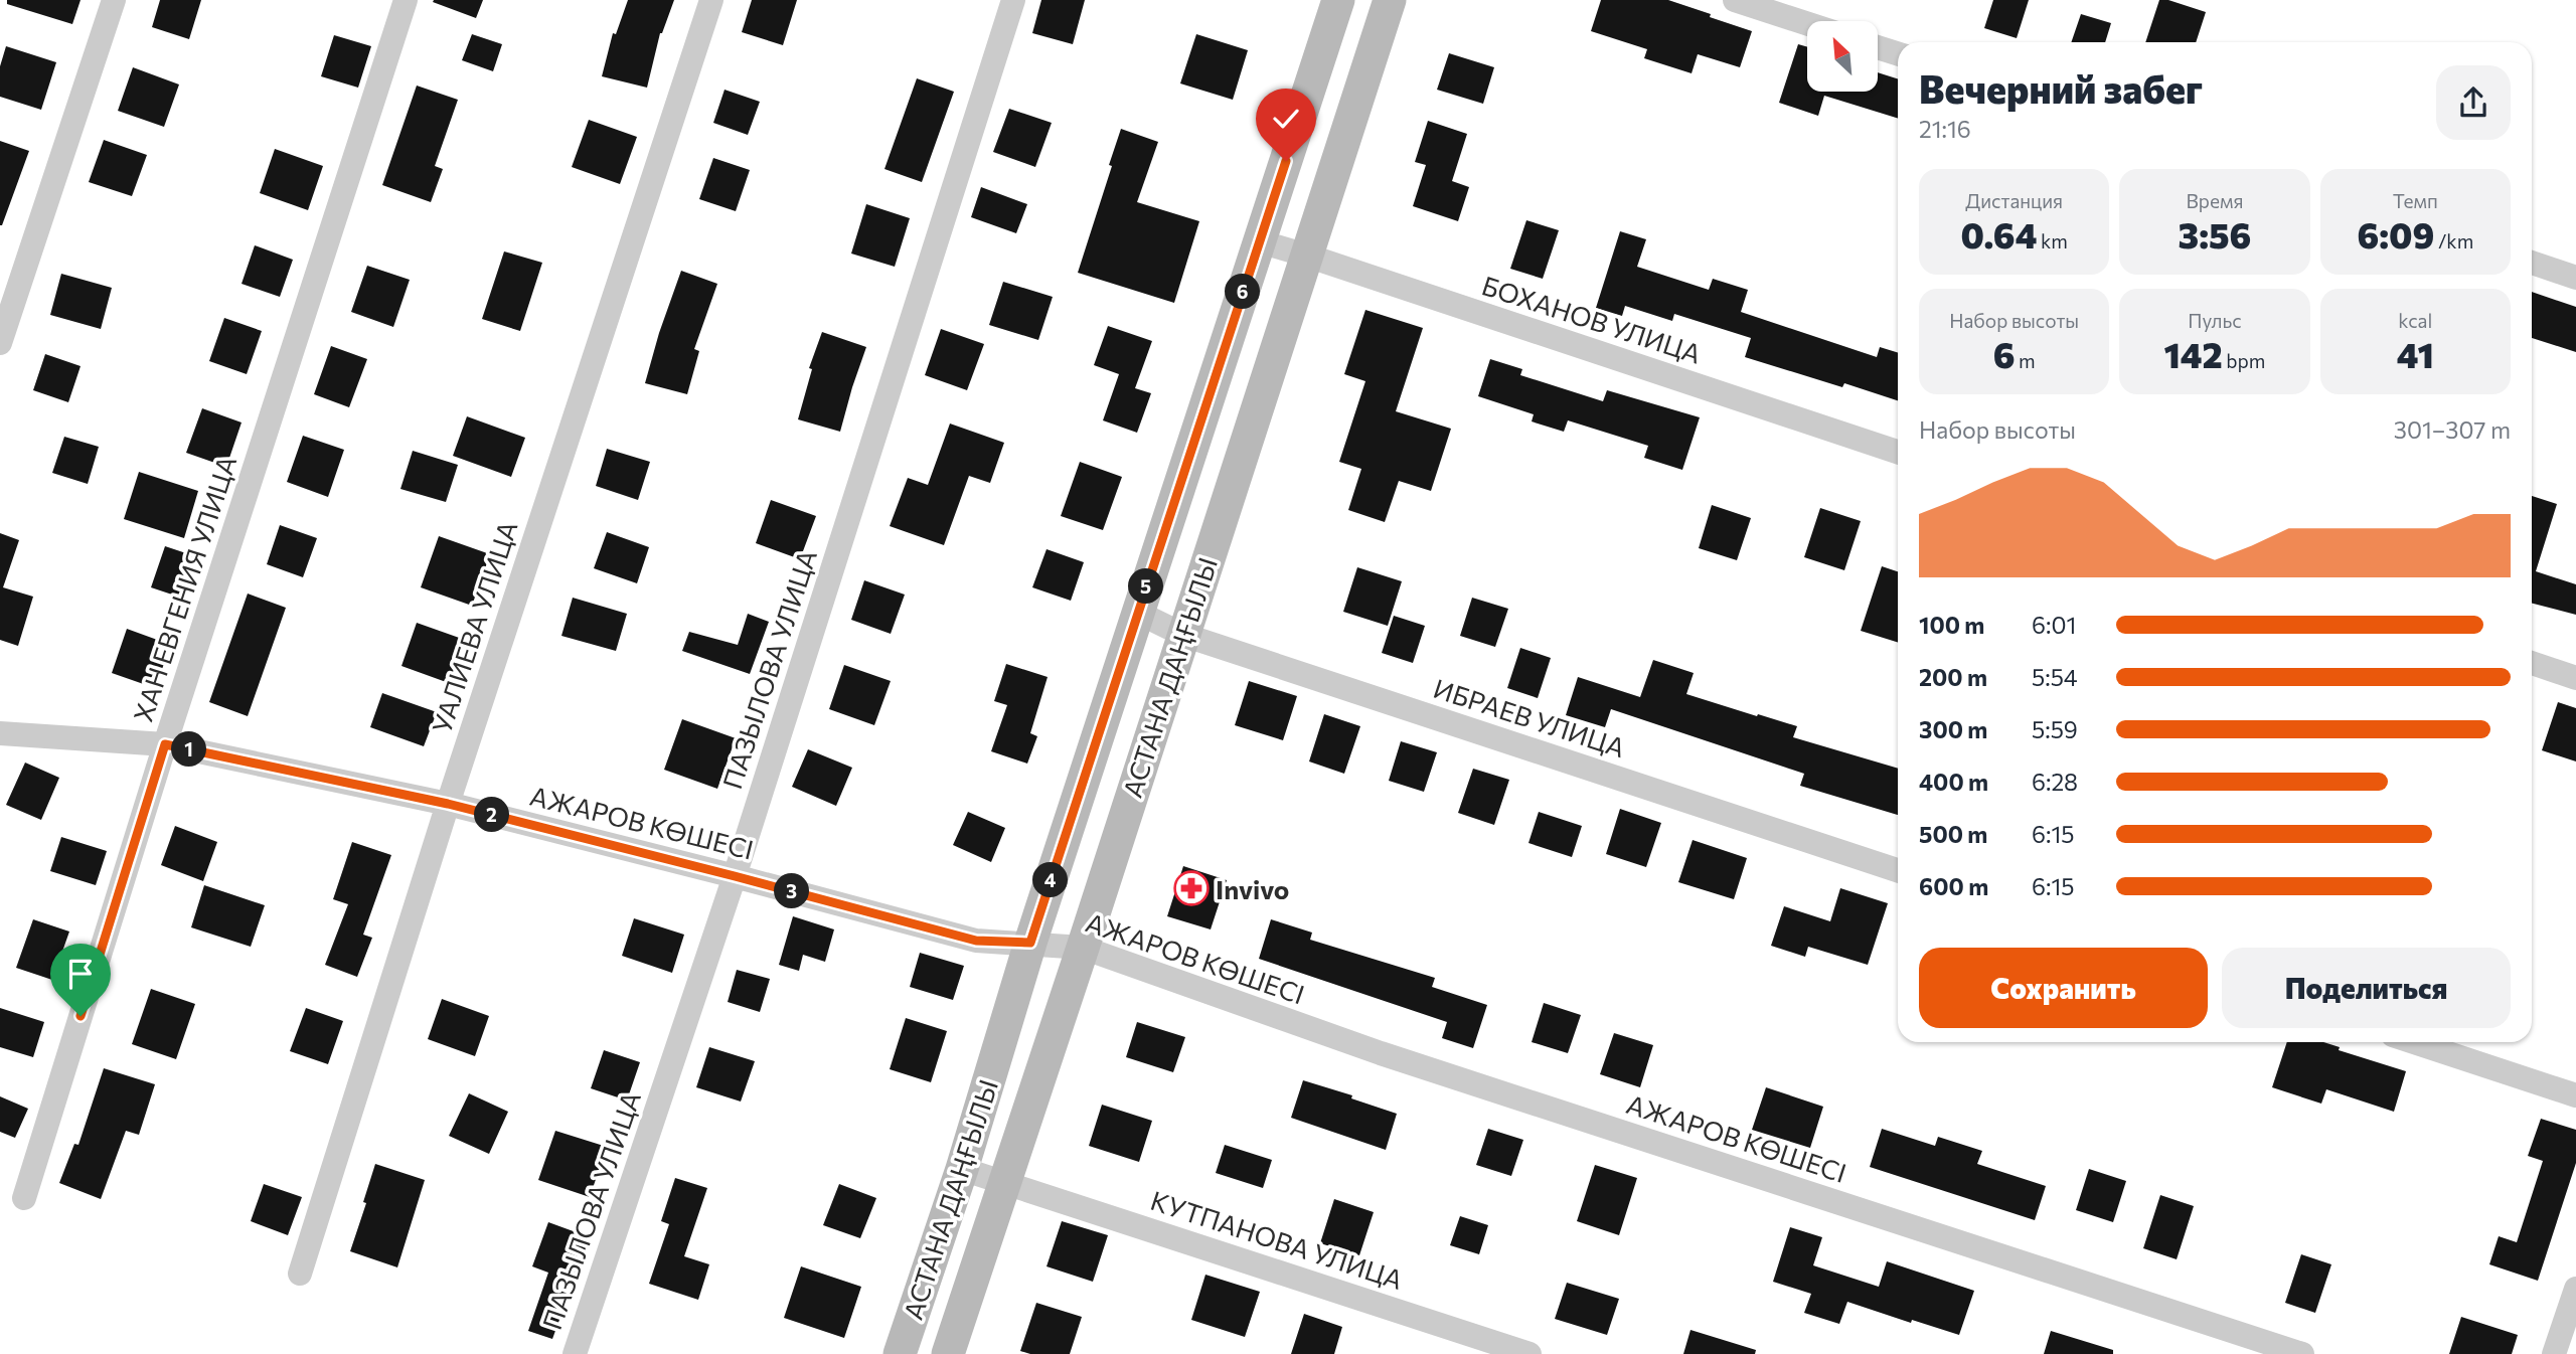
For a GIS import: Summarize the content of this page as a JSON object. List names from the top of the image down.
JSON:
{
  "streets": {
    "street": [
      "БОХАНОВ УЛИЦА",
      "ХАН ЕВГЕНИЯ УЛИЦА",
      "УАЛИЕВА УЛИЦА",
      "ПАЗЫЛОВА УЛИЦА",
      "АСТАНА ДАҢҒЫЛЫ",
      "ИБРАЕВ УЛИЦА",
      "АЖАРОВ КӨШЕСІ",
      "КУТПАНОВА УЛИЦА"
    ]
  },
  "crossings": [
    ["БОХАНОВ УЛИЦА", "АСТАНА ДАҢҒЫЛЫ"],
    ["ХАН ЕВГЕНИЯ УЛИЦА", "АЖАРОВ КӨШЕСІ"],
    ["УАЛИЕВА УЛИЦА", "АЖАРОВ КӨШЕСІ"],
    ["ПАЗЫЛОВА УЛИЦА", "АЖАРОВ КӨШЕСІ"],
    ["АСТАНА ДАҢҒЫЛЫ", "ИБРАЕВ УЛИЦА"],
    ["АСТАНА ДАҢҒЫЛЫ", "АЖАРОВ КӨШЕСІ"],
    ["АСТАНА ДАҢҒЫЛЫ", "КУТПАНОВА УЛИЦА"]
  ],
  "places": {
    "pharmacy": ["Invivo"]
  },
  "north": "top left",
  "page": {
    "heading": ["Вечерний забег", "21:16"],
    "stats": [
      ["Дистанция", "0.64 km"],
      ["Время", "3:56"],
      ["Темп", "6:09 /km"],
      ["Набор высоты", "6 m"],
      ["Пульс", "142 bpm"],
      ["kcal", "41"]
    ],
    "pins": [
      "6",
      "5",
      "1",
      "2",
      "4",
      "3"
    ],
    "chart": ["Набор высоты", "301–307 m"],
    "list": [
      {
        "name": "100 m",
        "note": "6:01"
      },
      {
        "name": "200 m",
        "note": "5:54"
      },
      {
        "name": "300 m",
        "note": "5:59"
      },
      {
        "name": "400 m",
        "note": "6:28"
      },
      {
        "name": "500 m",
        "note": "6:15"
      },
      {
        "name": "600 m",
        "note": "6:15"
      }
    ],
    "buttons": ["Сохранить", "Поделиться"]
  }
}
